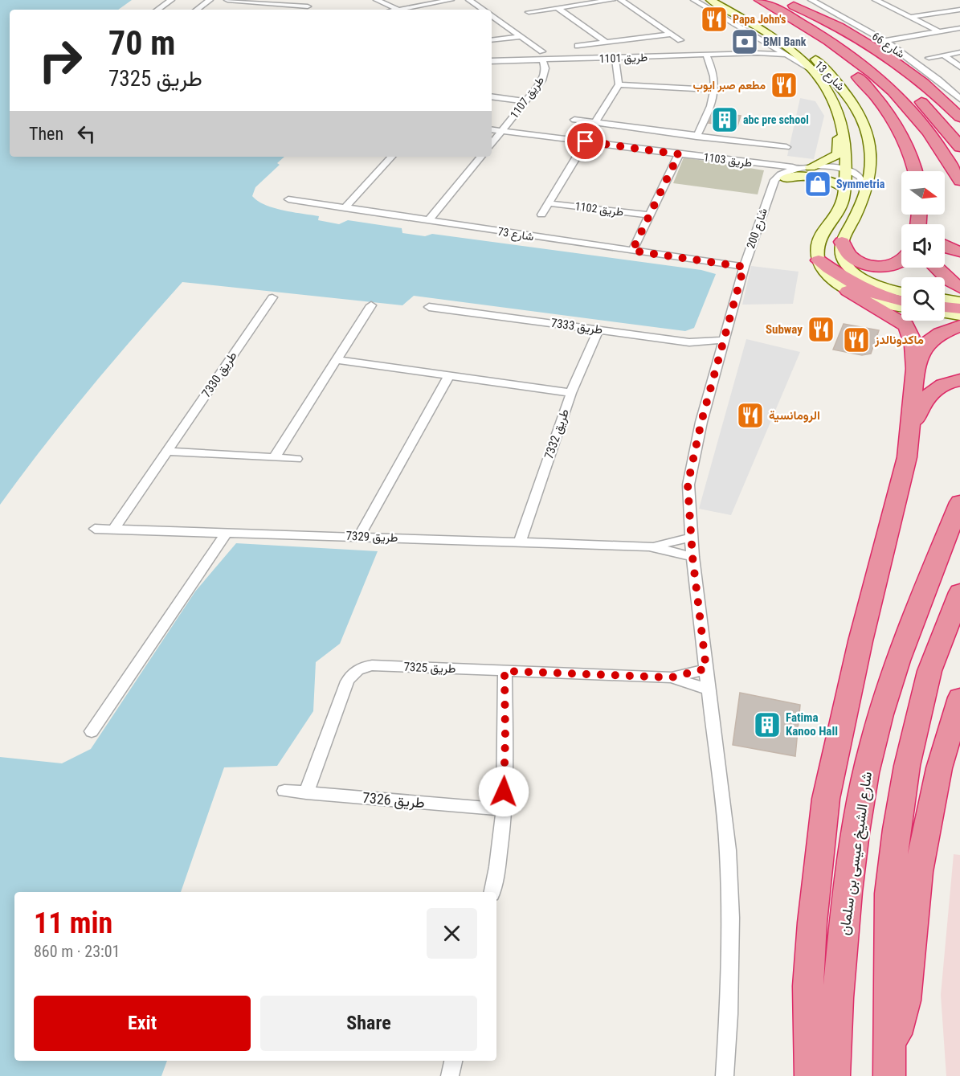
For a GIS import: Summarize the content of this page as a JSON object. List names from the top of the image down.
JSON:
{
  "streets": {
    "highway": ["شارع الشيخ عيسى بن سلمان"],
    "street": [
      "شارع 66",
      "طريق 1101",
      "شارع 13",
      "طريق 1107",
      "طريق 1103",
      "طريق 1102",
      "شارع 200",
      "شارع 73",
      "طريق 7333",
      "طريق 7330",
      "طريق 7332",
      "طريق 7329",
      "طريق 7325",
      "طريق 7326"
    ]
  },
  "crossings": [
    ["طريق 1101", "طريق 1107"],
    ["شارع 13", "شارع 200"],
    ["طريق 1107", "طريق 1103"],
    ["طريق 1103", "شارع 200"],
    ["شارع 200", "شارع 73"],
    ["شارع 200", "طريق 7333"],
    ["شارع 200", "طريق 7329"],
    ["شارع 200", "طريق 7325"],
    ["طريق 7333", "طريق 7332"],
    ["طريق 7330", "طريق 7329"],
    ["طريق 7332", "طريق 7329"],
    ["طريق 7325", "طريق 7326"]
  ],
  "places": {
    "restaurant": [
      "Papa John's",
      "مطعم صبر ايوب",
      "Subway",
      "ماكدونالدز",
      "الرومانسية"
    ],
    "bank": ["BMI Bank"],
    "building": ["abc pre school", "Fatima Kanoo Hall"],
    "shop": ["Symmetria"]
  },
  "north": "right",
  "page": {
    "turn": ["70 m", "طريق 7325"],
    "then": "Then",
    "heading": ["11 min", "860 m · 23:01"],
    "buttons": ["Exit", "Share"]
  }
}
